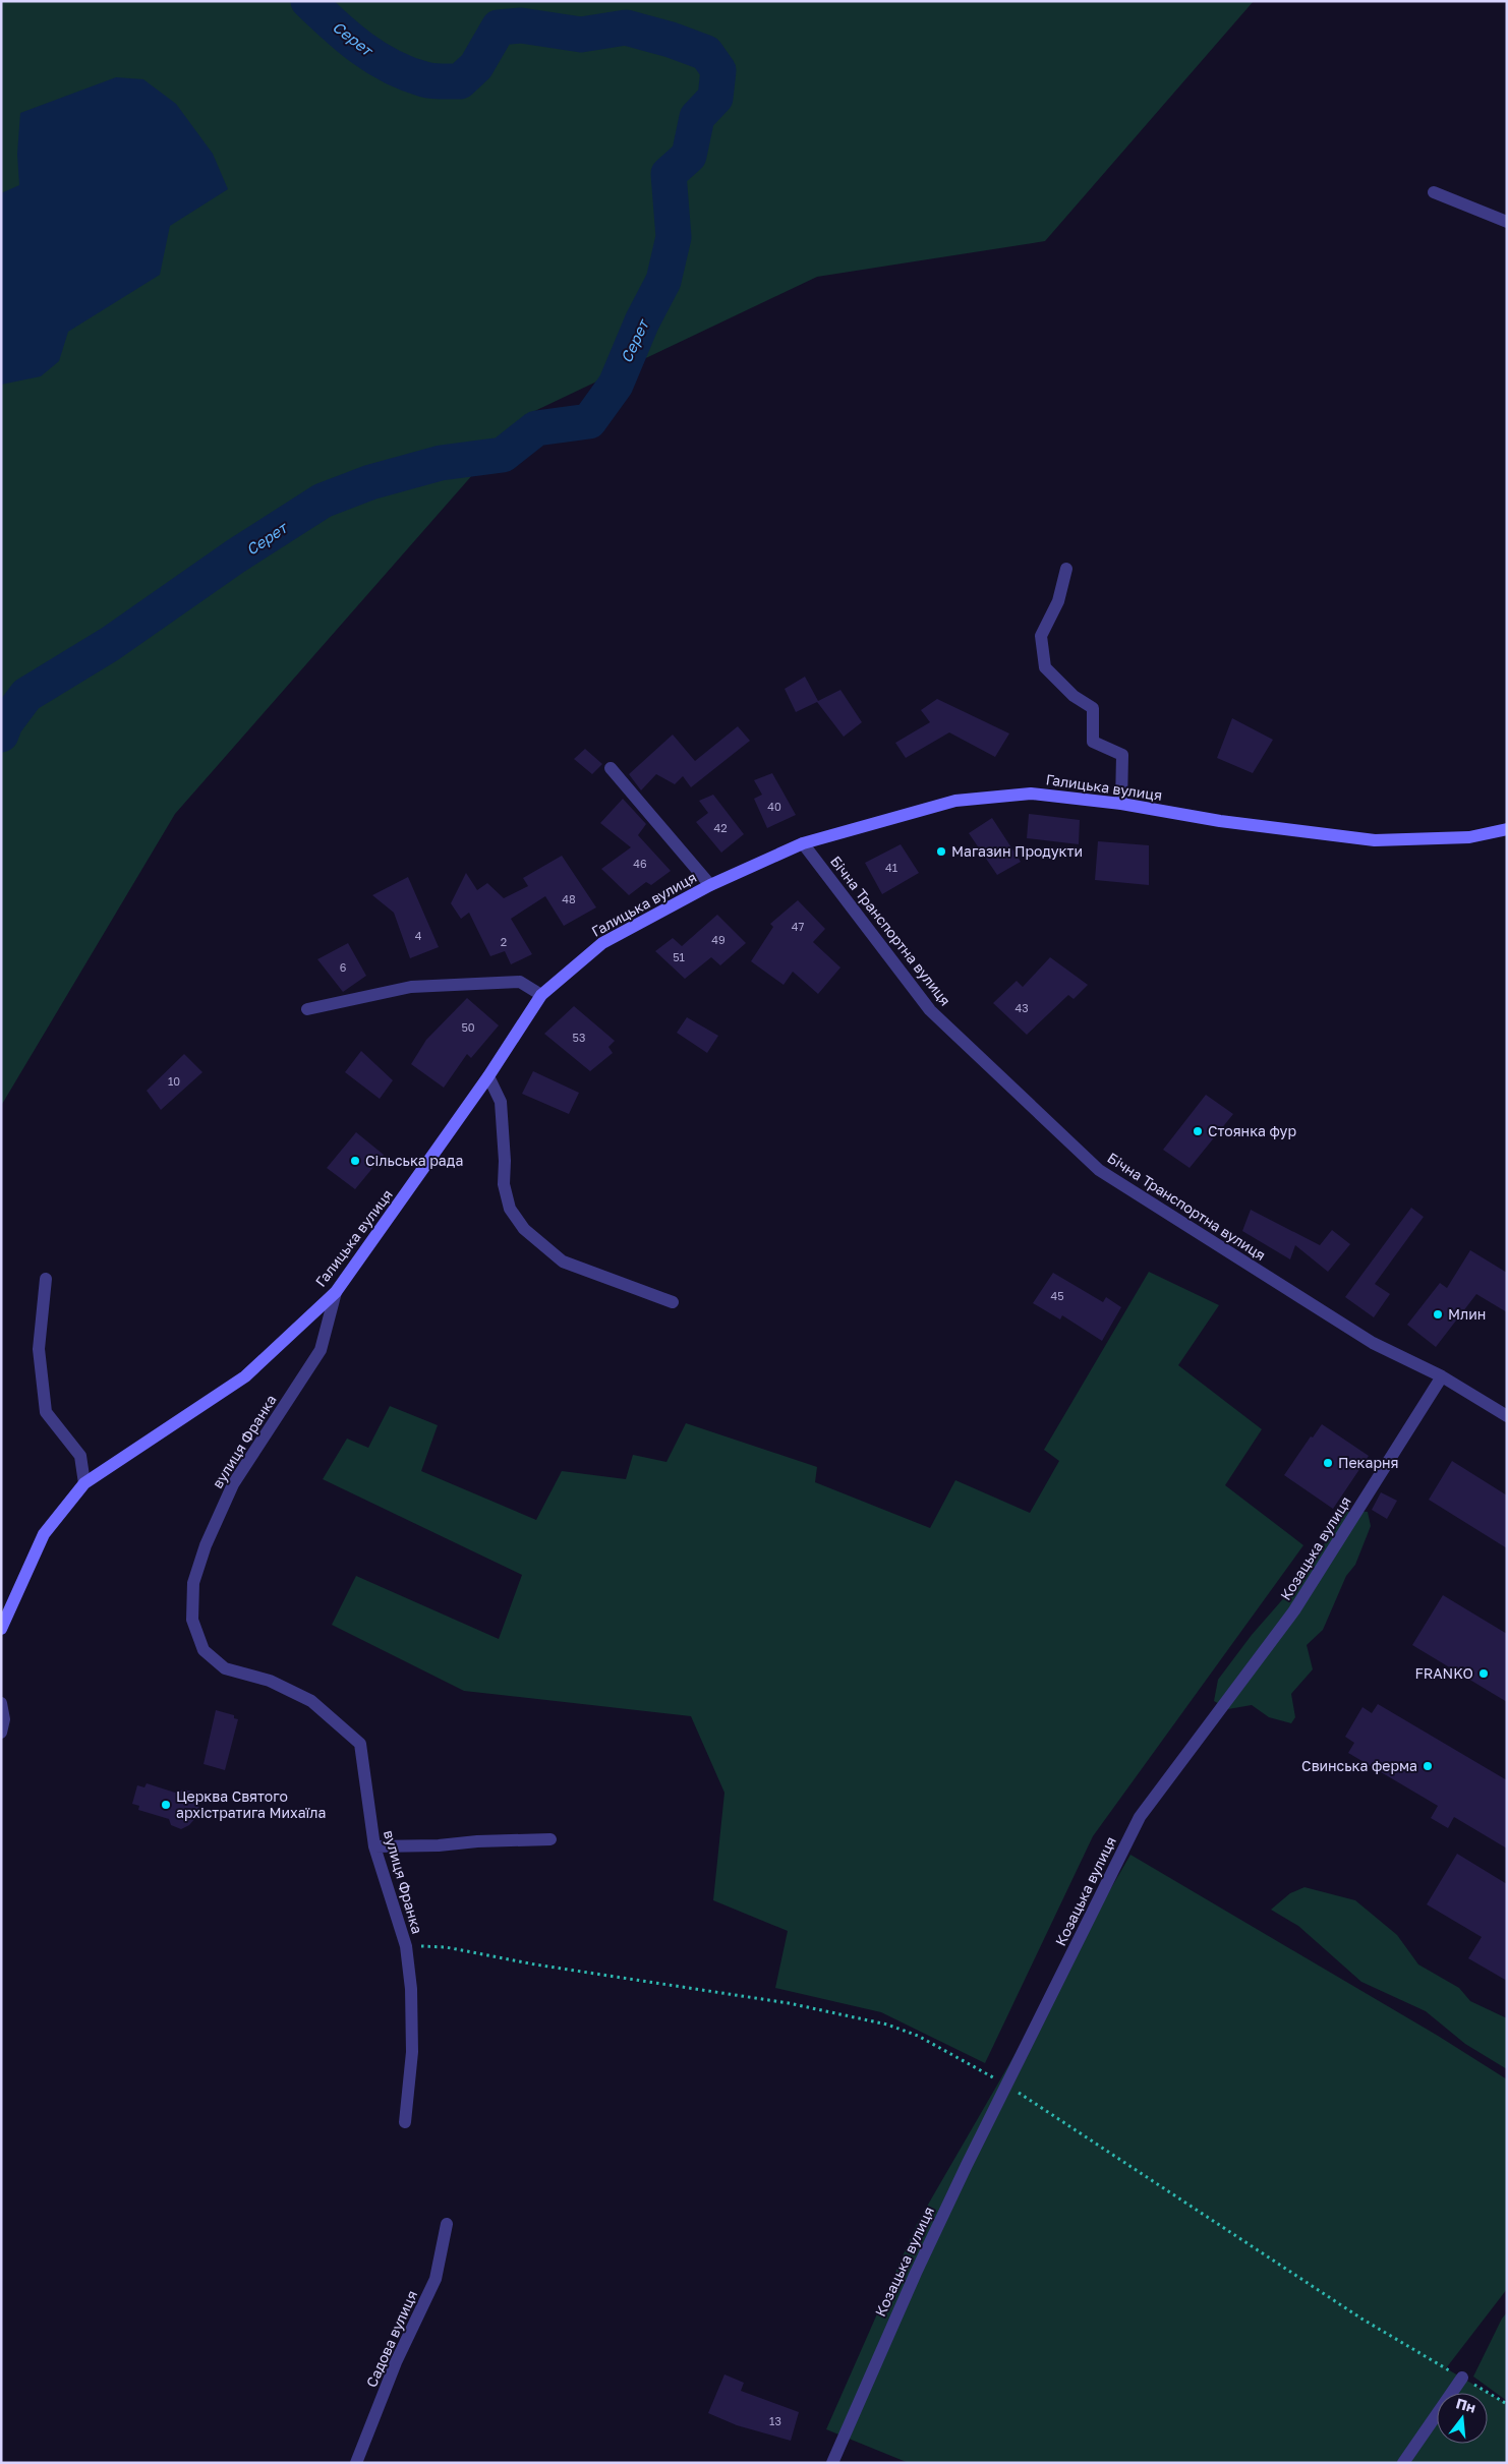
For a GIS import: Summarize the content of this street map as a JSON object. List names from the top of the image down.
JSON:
{
  "streets": {
    "main road": ["Галицька вулиця"],
    "street": [
      "Бічна Транспортна вулиця",
      "вулиця Франка",
      "Козацька вулиця",
      "Садова вулиця"
    ]
  },
  "crossings": [
    ["Галицька вулиця", "Бічна Транспортна вулиця"],
    ["Галицька вулиця", "вулиця Франка"],
    ["Бічна Транспортна вулиця", "Козацька вулиця"]
  ],
  "water": ["Серет"],
  "places": [
    "Магазин Продукти",
    "Стоянка фур",
    "Сільська рада",
    "Млин",
    "Пекарня",
    "FRANKO",
    "Свинська ферма",
    "Церква Святого архістратига Михаїла"
  ],
  "house_numbers": [
    "40",
    "42",
    "46",
    "41",
    "48",
    "47",
    "4",
    "49",
    "2",
    "51",
    "6",
    "43",
    "50",
    "53",
    "10",
    "45",
    "13"
  ],
  "north": "top"
}
